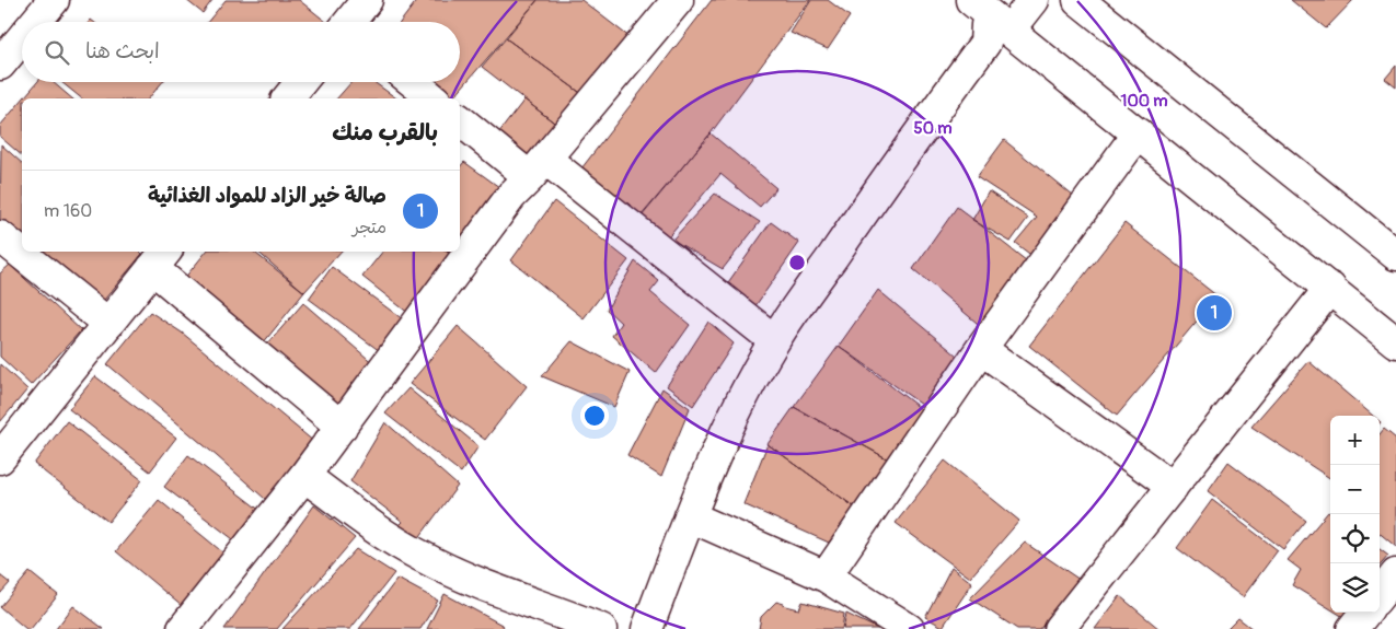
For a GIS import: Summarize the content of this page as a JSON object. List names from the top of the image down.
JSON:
{
  "page": {
    "search": "ابحث هنا",
    "heading": "بالقرب منك",
    "list": [
      {
        "mark": "1",
        "name": "صالة خير الزاد للمواد الغذائية",
        "note": "متجر",
        "value": "160 m"
      }
    ],
    "pins": "1",
    "map_buttons": ["+", "−"]
  },
  "rings": ["100 m", "50 m"]
}
